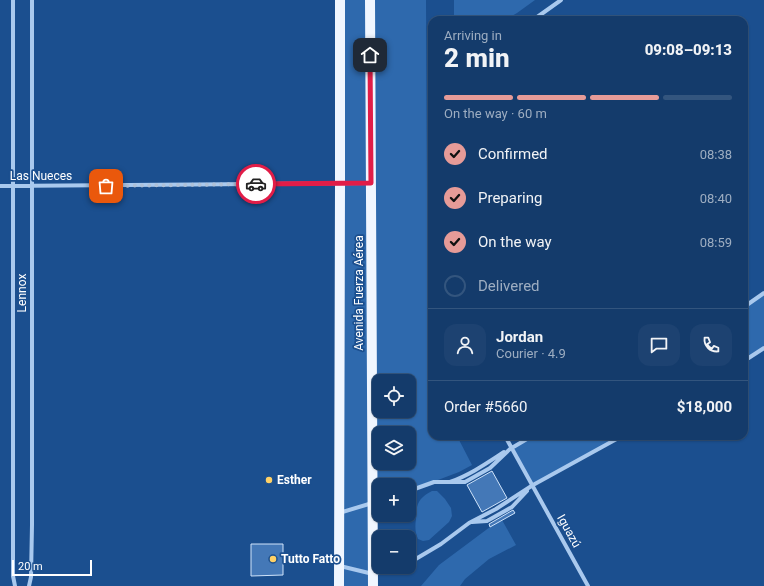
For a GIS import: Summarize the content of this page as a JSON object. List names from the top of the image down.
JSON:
{
  "streets": {
    "main road": ["Avenida Fuerza Aérea"],
    "street": ["Las Nueces", "Lennox", "Iguazú"]
  },
  "crossings": [
    ["Las Nueces", "Lennox"],
    ["Las Nueces", "Avenida Fuerza Aérea"]
  ],
  "places": ["Esther", "Tutto Fatto"],
  "scale_bar": "20 m",
  "page": {
    "heading": ["2 min", "Arriving in", "09:08–09:13"],
    "panel": [
      "Jordan",
      "Courier · 4.9",
      "Order #5660",
      "$18,000"
    ],
    "bar": "On the way · 60 m",
    "list": [
      ["Confirmed", "08:38"],
      ["Preparing", "08:40"],
      ["On the way", "08:59"],
      "Delivered"
    ],
    "map_buttons": ["+", "−"],
    "scale": "20 m"
  }
}
